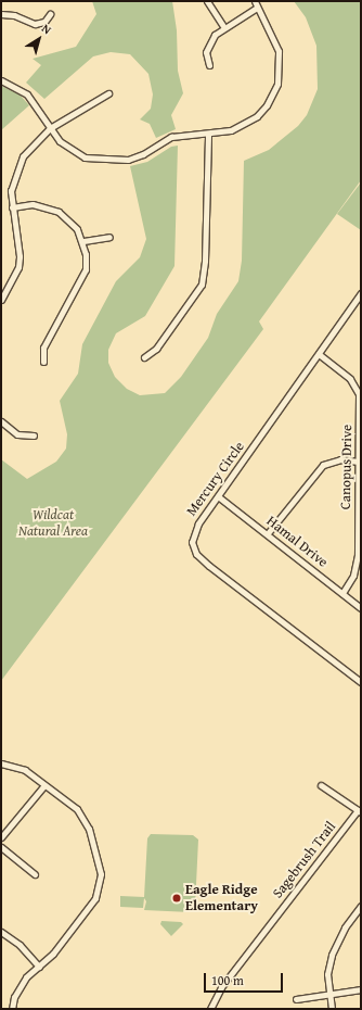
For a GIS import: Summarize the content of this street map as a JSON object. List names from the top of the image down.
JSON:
{
  "streets": {
    "street": [
      "Canopus Drive",
      "Mercury Circle",
      "Hamal Drive",
      "Sagebrush Trail"
    ]
  },
  "crossings": [
    ["Canopus Drive", "Mercury Circle"],
    ["Canopus Drive", "Hamal Drive"],
    ["Mercury Circle", "Hamal Drive"]
  ],
  "parks": ["Wildcat Natural Area"],
  "places": ["Eagle Ridge Elementary"],
  "scale_bar": "100 m",
  "north": "top right"
}
